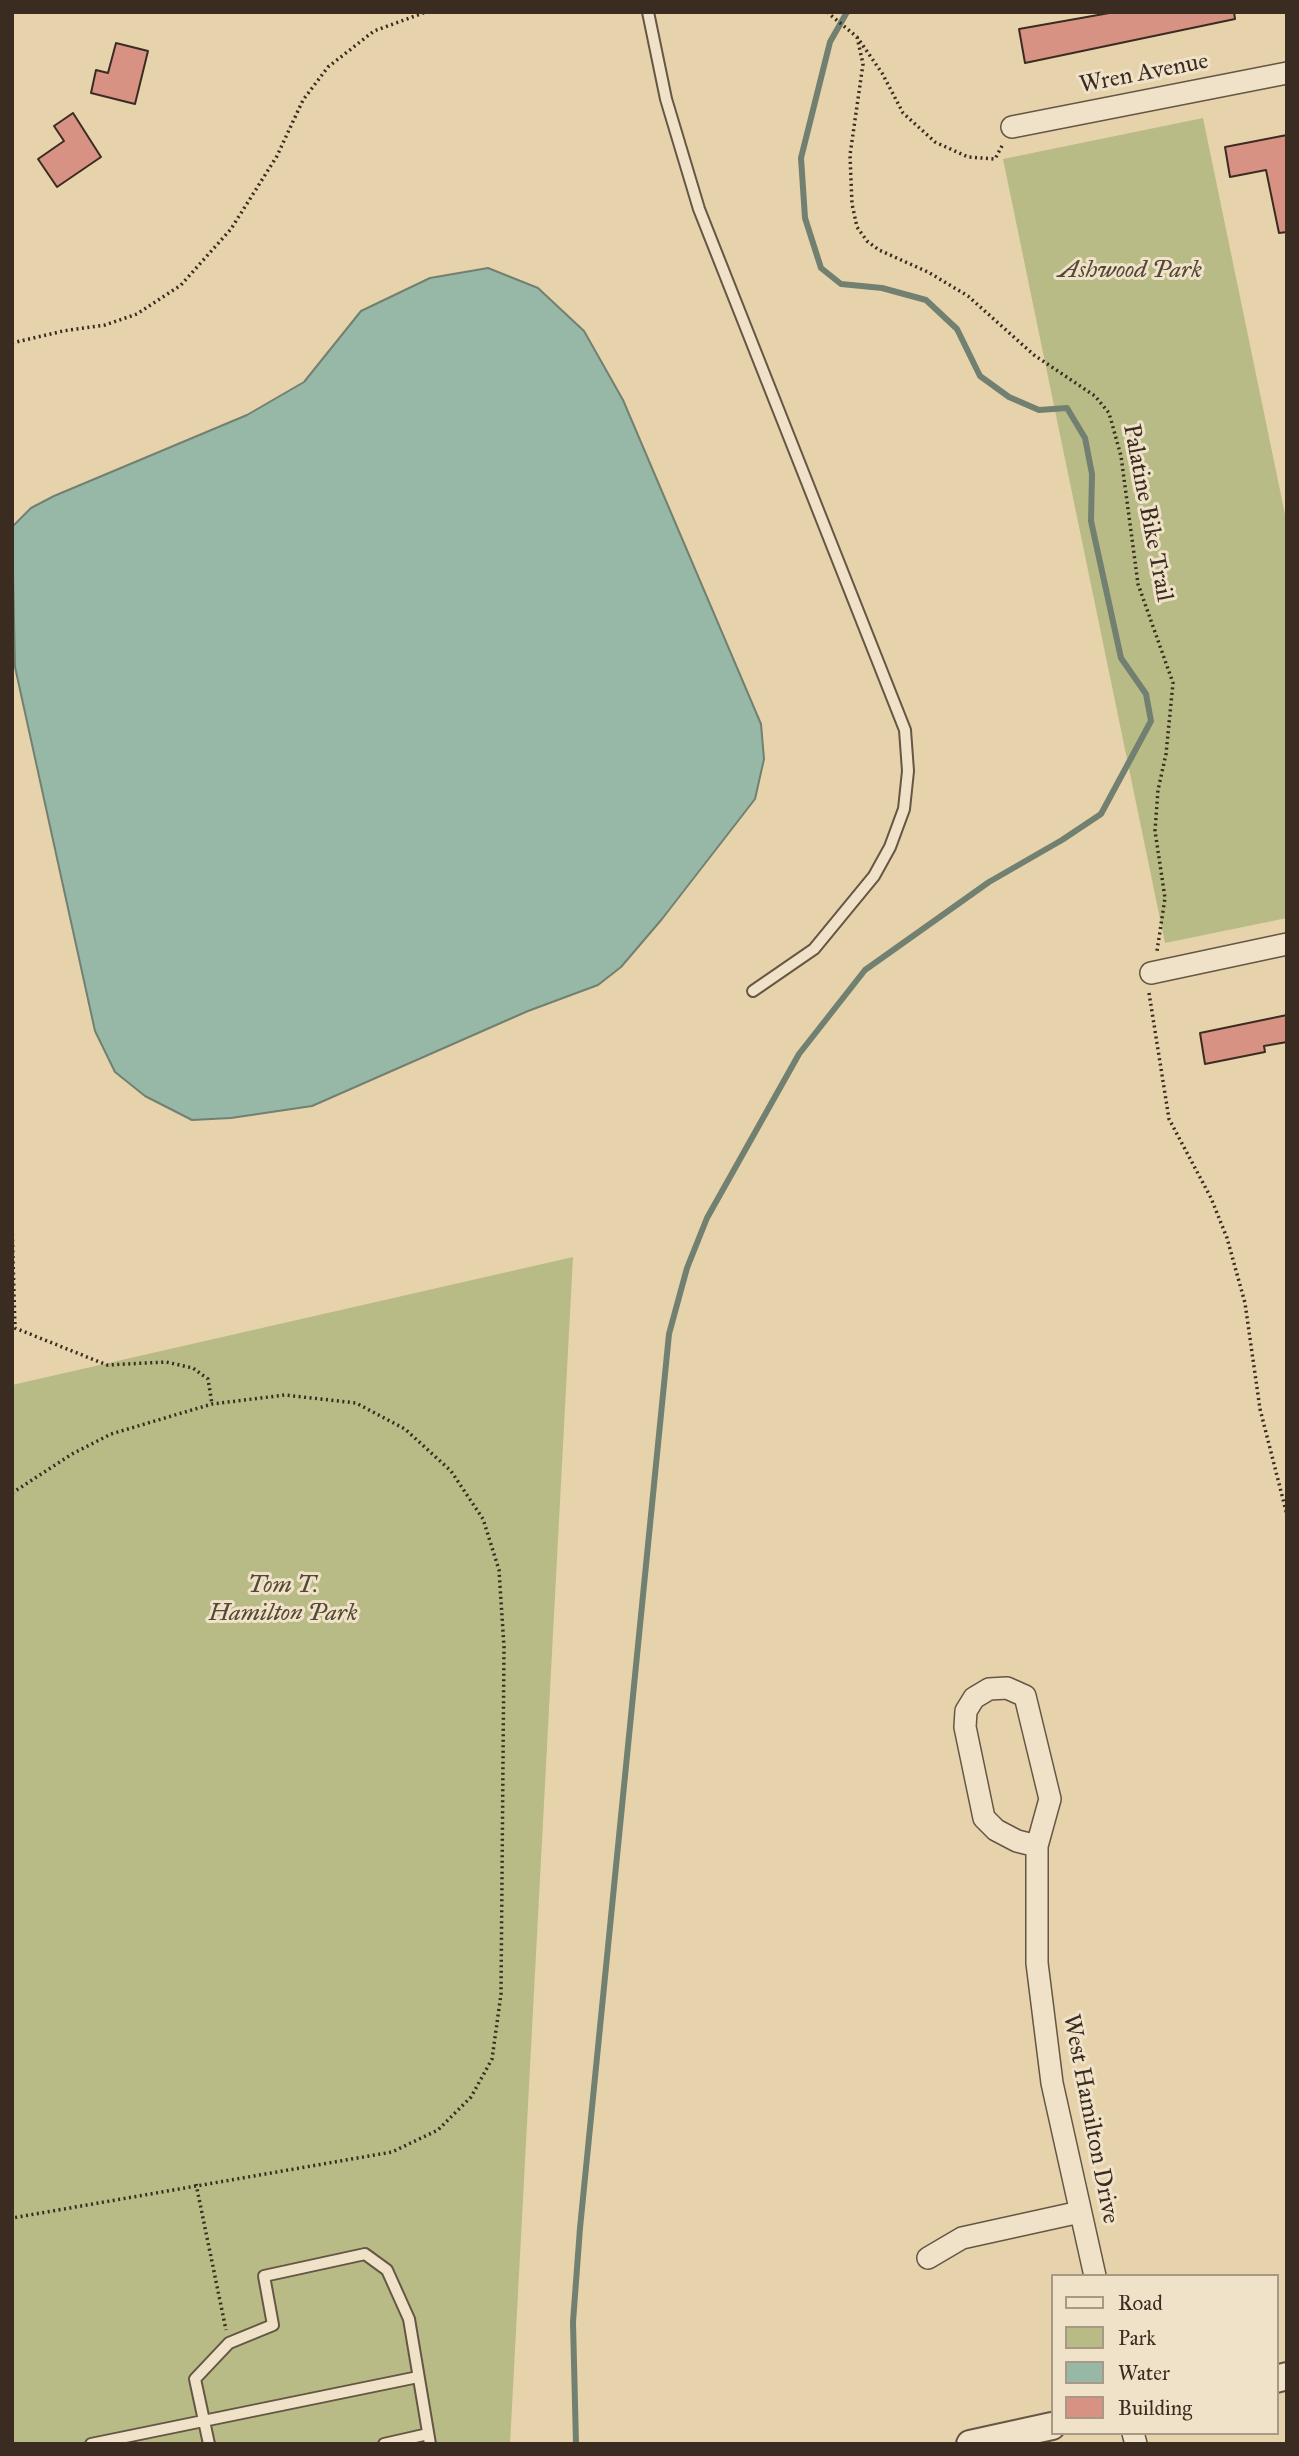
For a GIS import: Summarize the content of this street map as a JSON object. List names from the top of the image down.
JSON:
{
  "streets": {
    "street": ["Wren Avenue", "West Hamilton Drive"],
    "path": ["Palatine Bike Trail"]
  },
  "parks": ["Ashwood Park", "Tom T. Hamilton Park"],
  "legend": [
    "Road",
    "Park",
    "Water",
    "Building"
  ]
}
